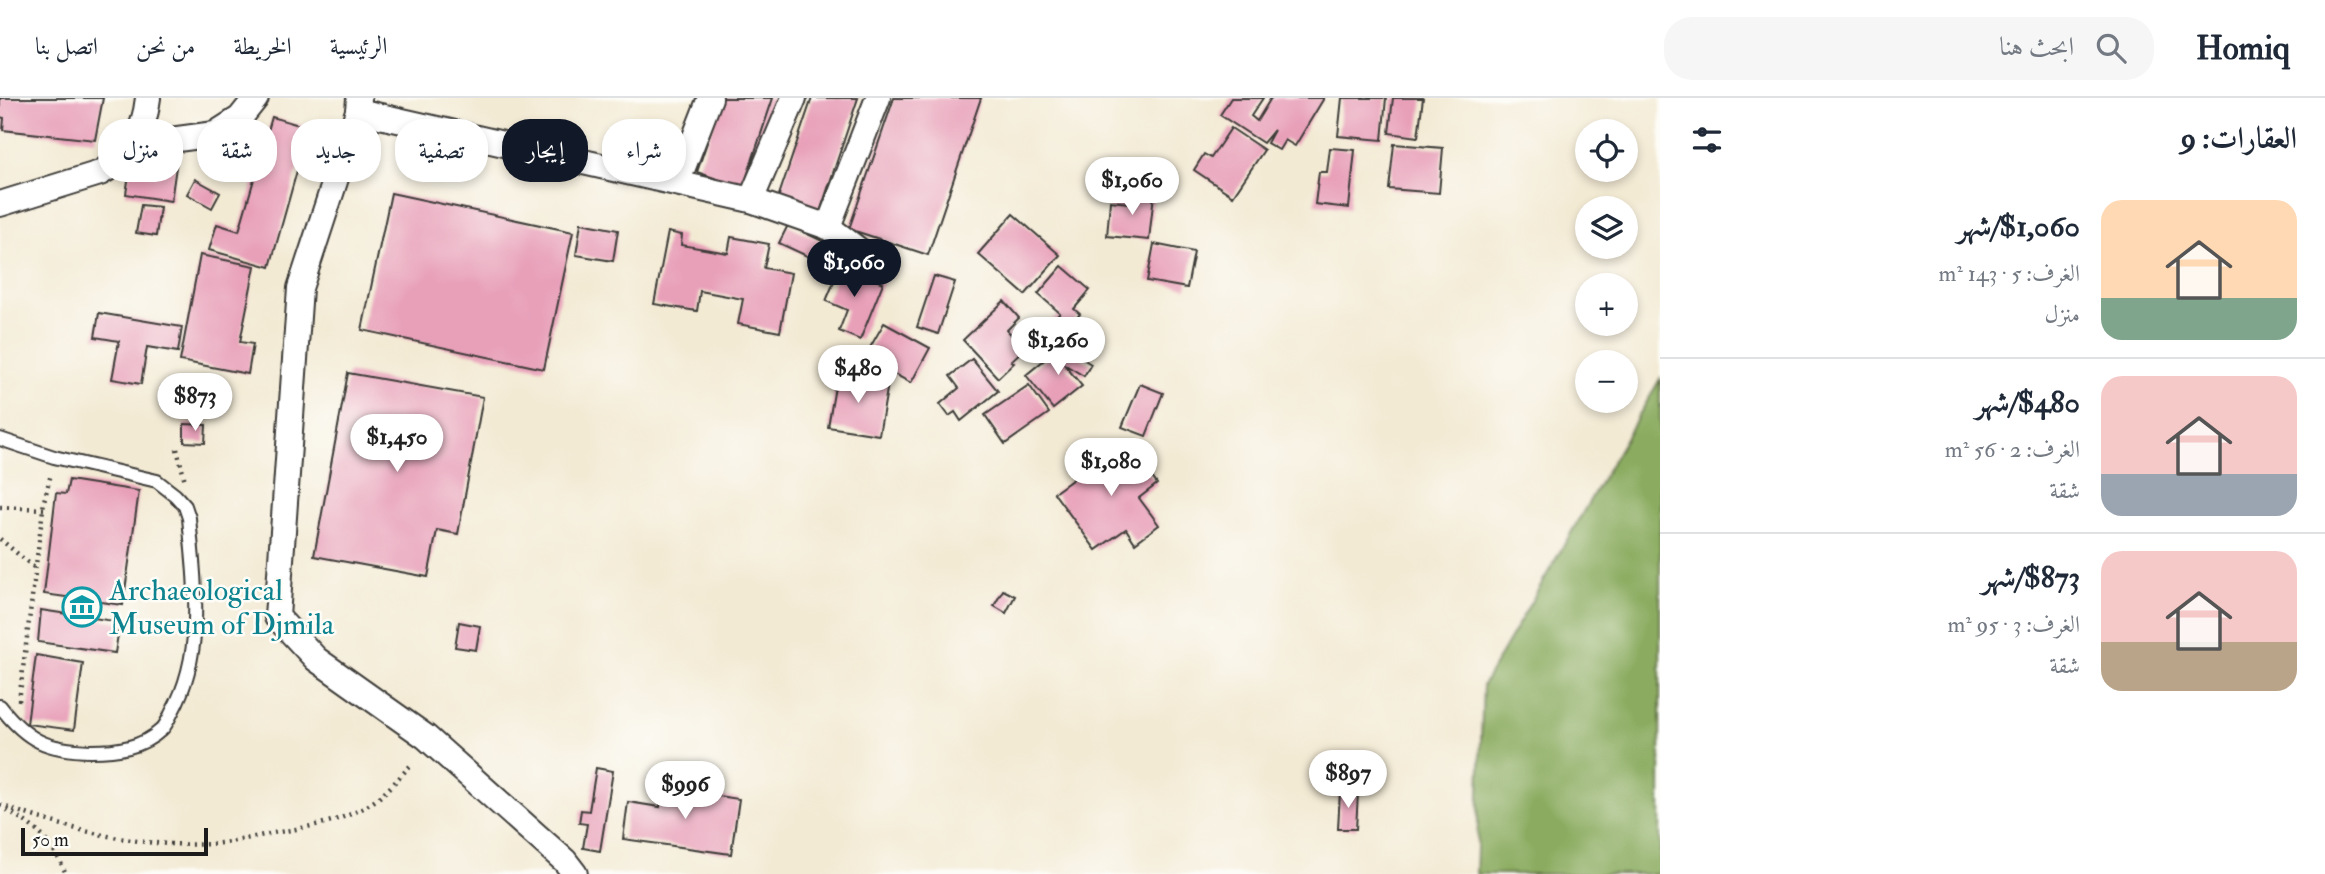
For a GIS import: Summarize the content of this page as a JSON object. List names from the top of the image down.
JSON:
{
  "places": {
    "museum": ["Archaeological Museum of Djmila"]
  },
  "scale_bar": "50 m",
  "page": {
    "header": "Homiq",
    "search": "ابحث هنا",
    "nav": [
      "الرئيسية",
      "الخريطة",
      "من نحن",
      "اتصل بنا"
    ],
    "heading": "العقارات: 9",
    "map_buttons": ["+", "−"],
    "chip": [
      "شراء",
      "إيجار",
      "تصفية",
      "جديد",
      "شقة",
      "منزل"
    ],
    "price": [
      "$1,060",
      "$1,060",
      "$1,260",
      "$480",
      "$873",
      "$1,450",
      "$1,080",
      "$897",
      "$996"
    ],
    "list": [
      {
        "name": "$1,060/شهر",
        "note": "الغرف: 5 · 143 m² · منزل"
      },
      {
        "name": "$480/شهر",
        "note": "الغرف: 2 · 56 m² · شقة"
      },
      {
        "name": "$873/شهر",
        "note": "الغرف: 3 · 95 m² · شقة"
      }
    ],
    "scale": "50 m"
  }
}
